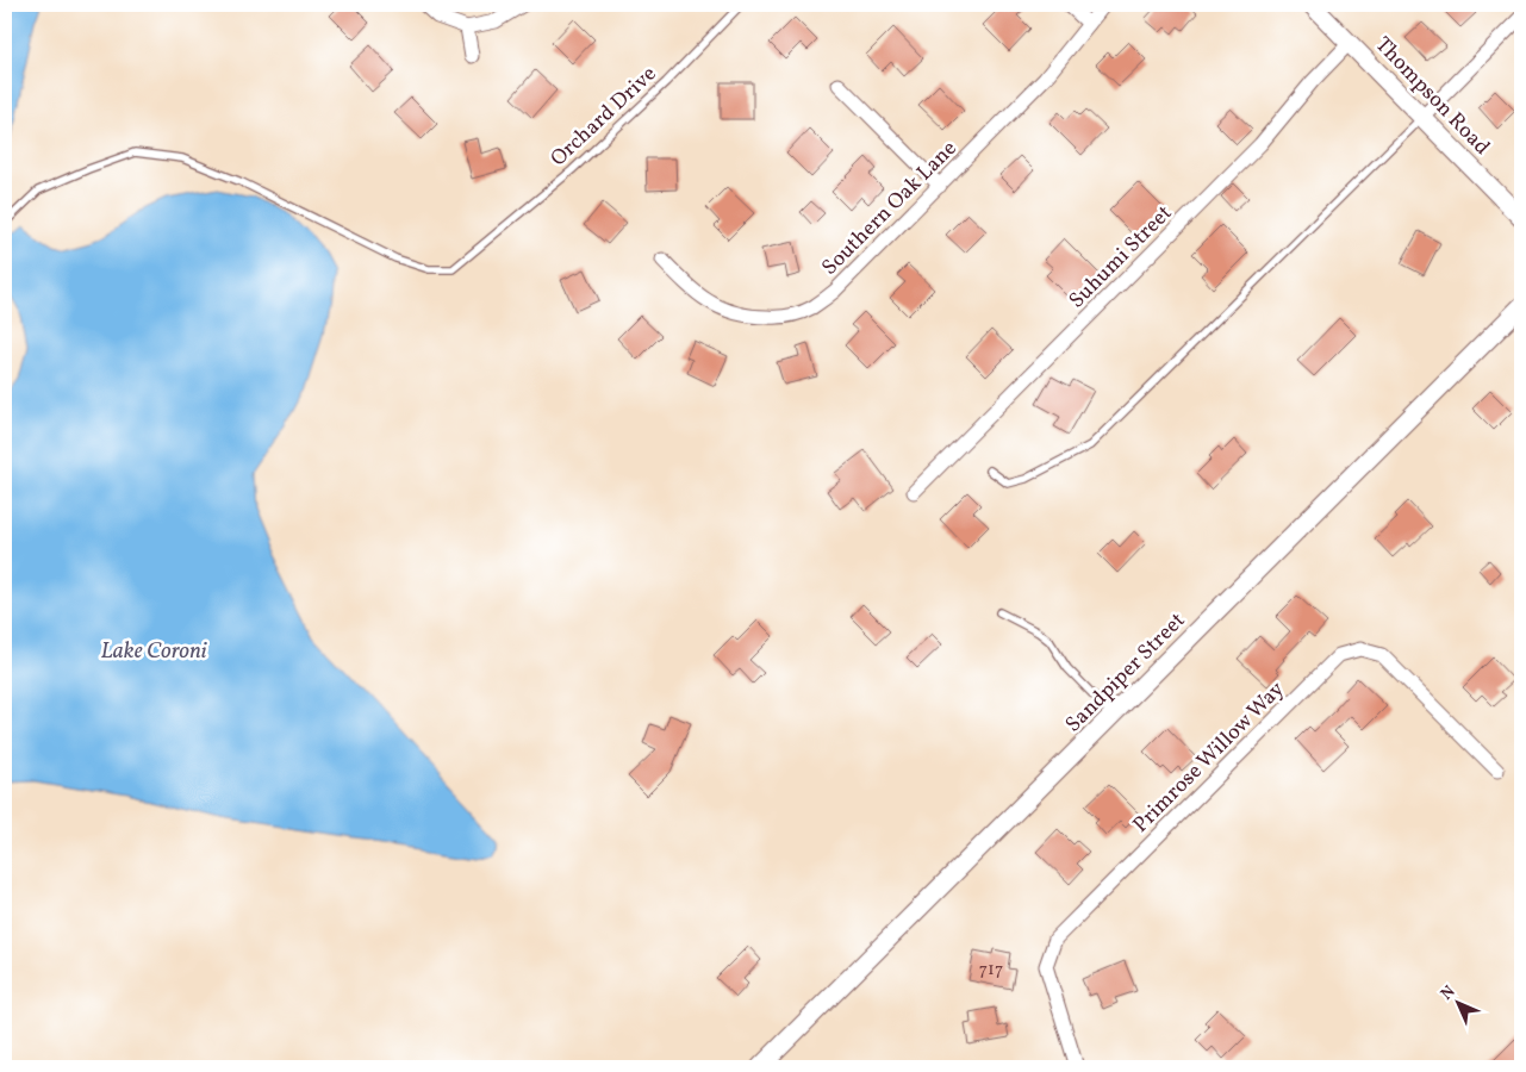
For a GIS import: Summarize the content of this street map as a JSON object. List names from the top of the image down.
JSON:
{
  "streets": {
    "street": [
      "Thompson Road",
      "Southern Oak Lane",
      "Suhumi Street",
      "Sandpiper Street",
      "Primrose Willow Way"
    ],
    "lane": ["Orchard Drive"]
  },
  "crossings": [
    ["Thompson Road", "Suhumi Street"]
  ],
  "water": ["Lake Coroni"],
  "house_numbers": ["717"],
  "north": "top left"
}
